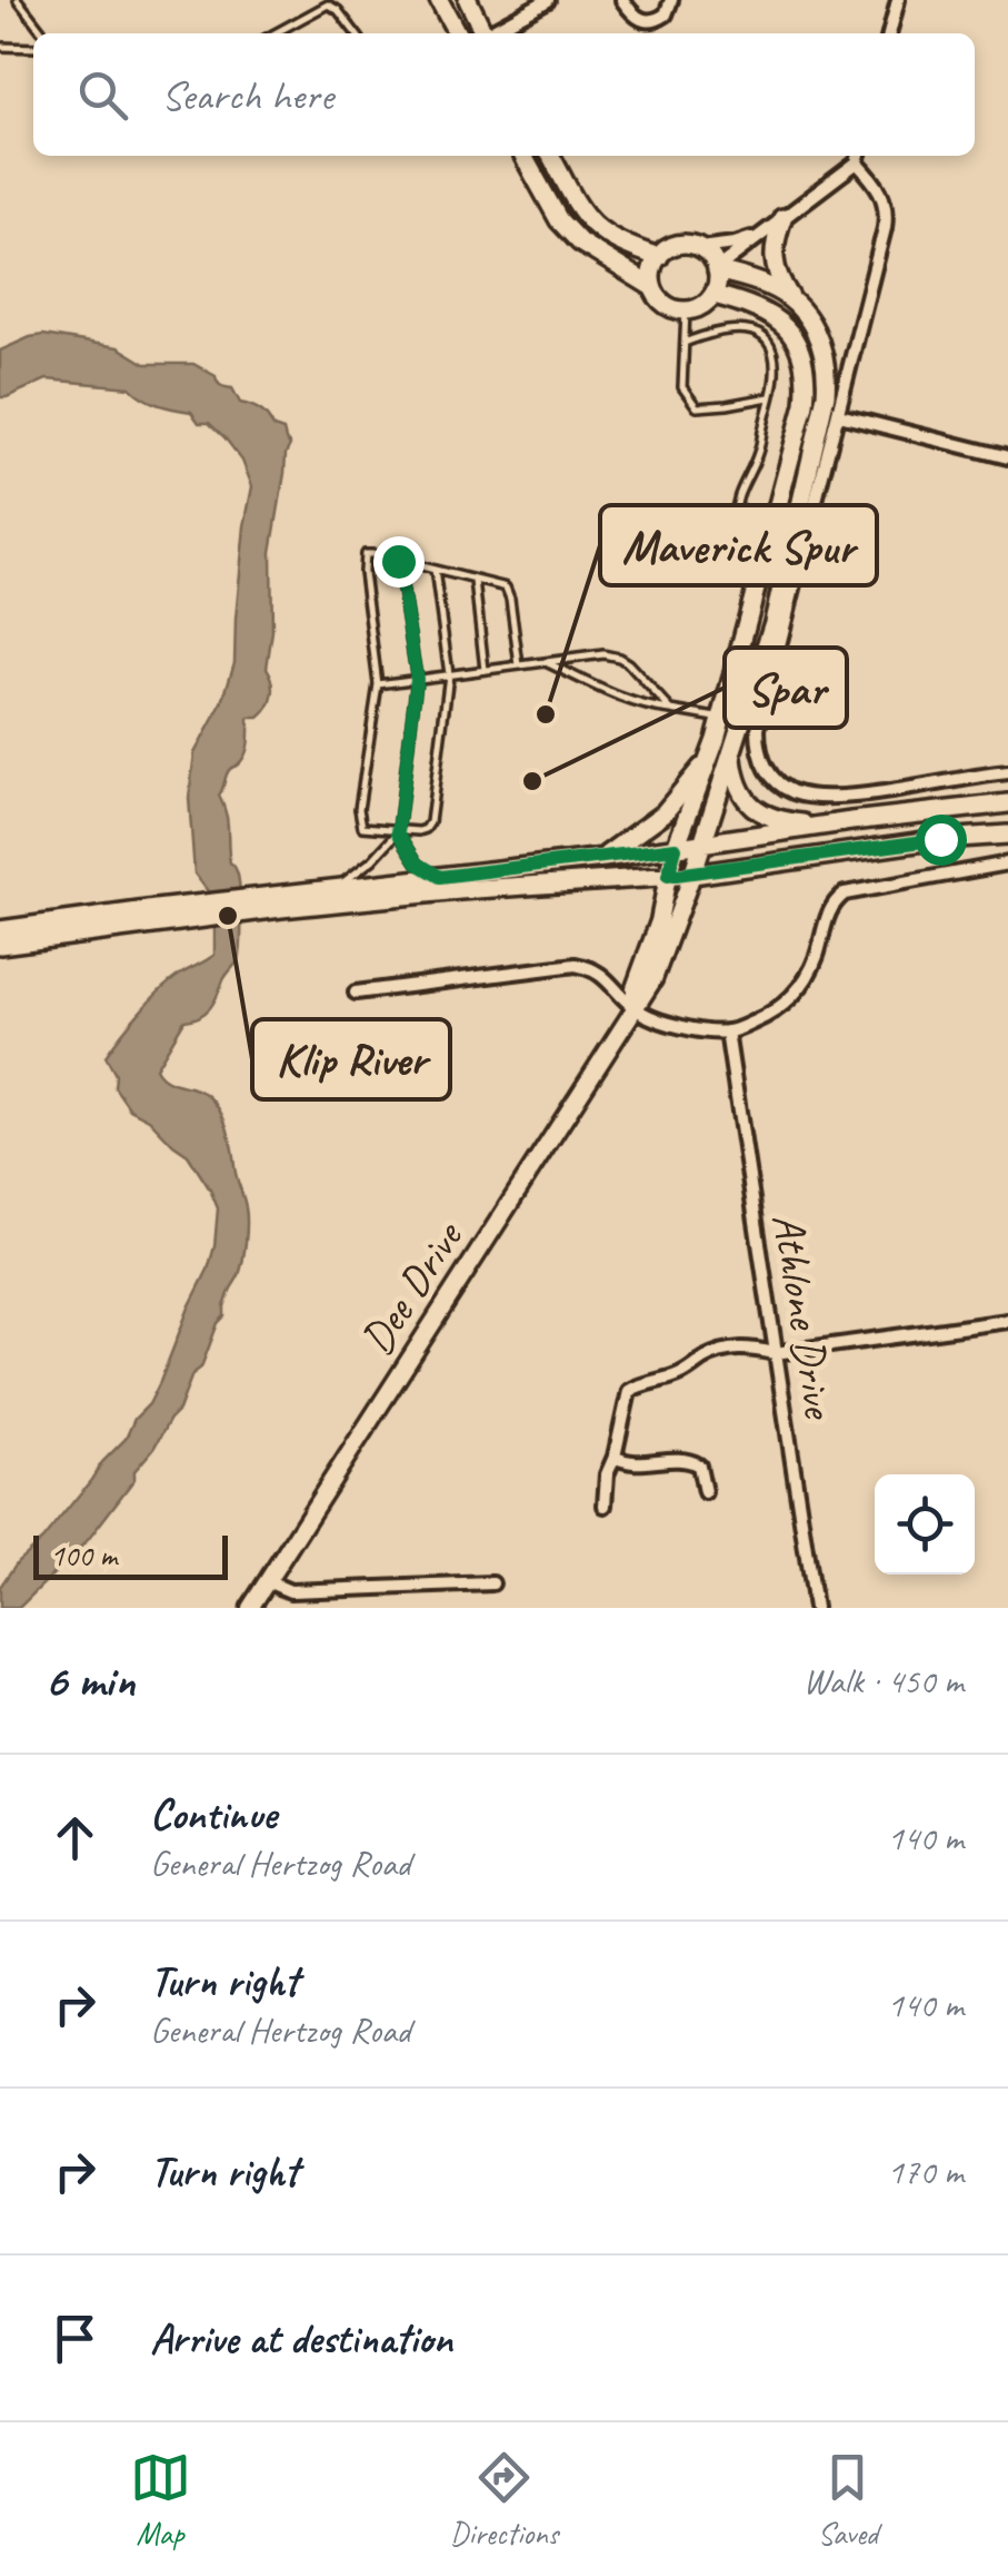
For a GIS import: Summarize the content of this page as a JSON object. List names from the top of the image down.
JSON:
{
  "streets": {
    "street": ["Dee Drive", "Athlone Drive"]
  },
  "places": ["Maverick Spur", "Spar", "Klip River"],
  "scale_bar": "100 m",
  "page": {
    "search": "Search here",
    "scale": "100 m",
    "heading": ["6 min", "Walk · 450 m"],
    "list": [
      ["Continue", "General Hertzog Road", "140 m"],
      ["Turn right", "General Hertzog Road", "140 m"],
      ["Turn right", "170 m"],
      "Arrive at destination"
    ],
    "nav": ["Map", "Directions", "Saved"]
  }
}
